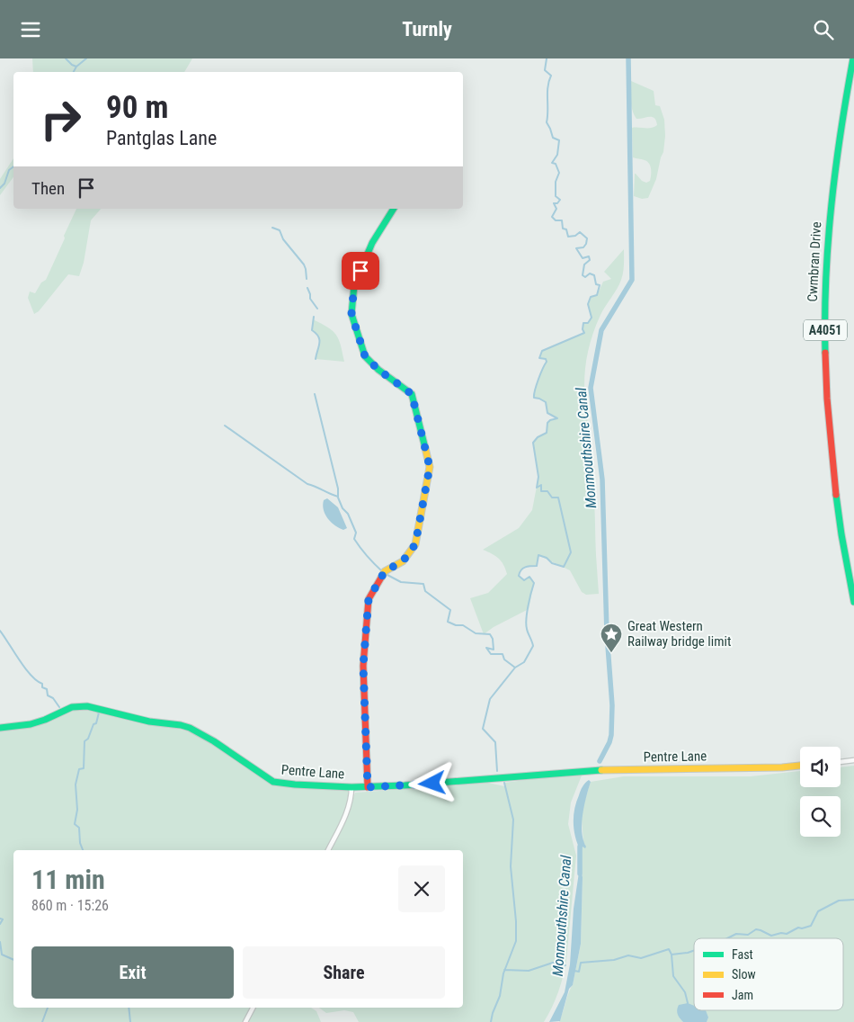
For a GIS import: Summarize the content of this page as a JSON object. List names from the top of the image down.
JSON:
{
  "streets": {
    "street": ["Cwmbran Drive", "A4051", "Pentre Lane"]
  },
  "water": ["Monmouthshire Canal"],
  "places": {
    "place": ["Great Western Railway bridge limit"]
  },
  "legend": ["Fast", "Slow", "Jam"],
  "page": {
    "header": "Turnly",
    "turn": ["90 m", "Pantglas Lane"],
    "then": "Then",
    "heading": ["11 min", "860 m · 15:26"],
    "buttons": ["Exit", "Share"]
  }
}
